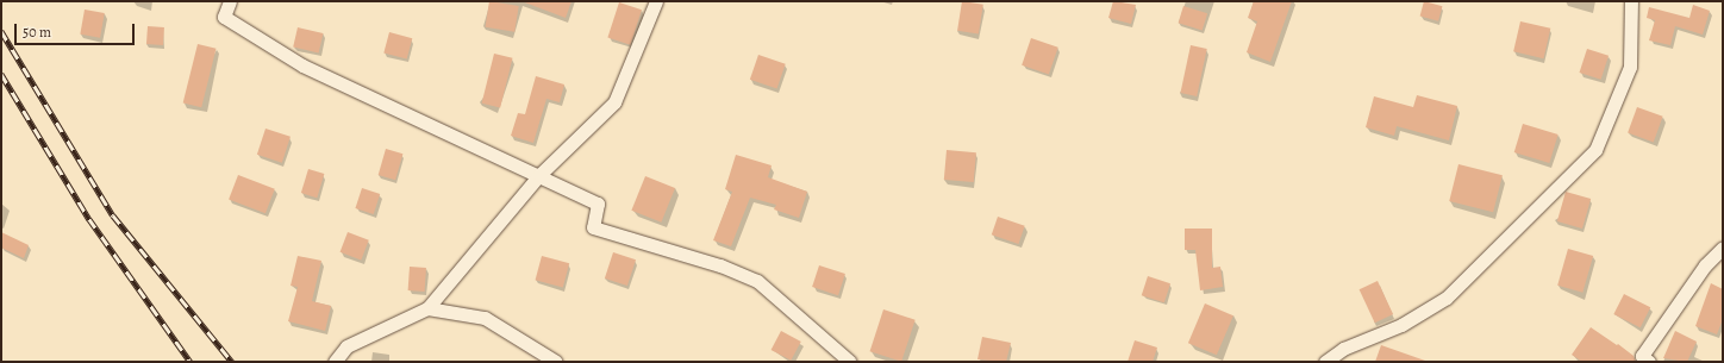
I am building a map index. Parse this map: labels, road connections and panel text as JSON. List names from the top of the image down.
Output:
{
  "scale_bar": "50 m"
}
